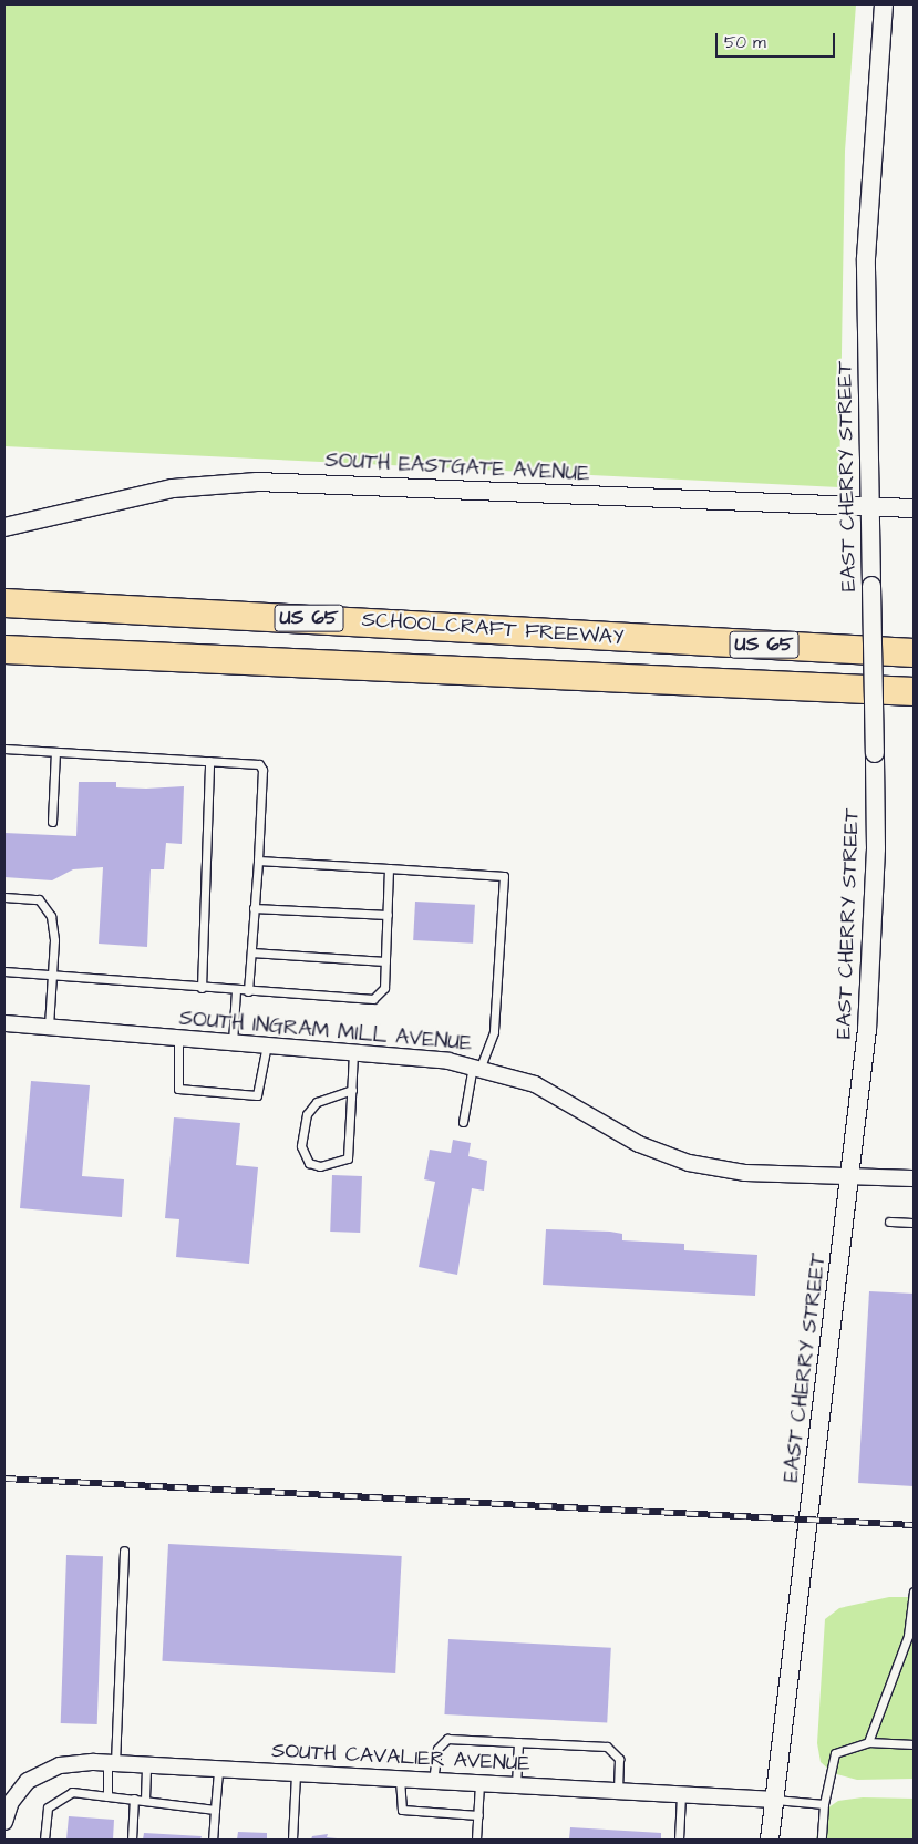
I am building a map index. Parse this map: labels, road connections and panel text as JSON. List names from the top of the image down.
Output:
{
  "streets": {
    "highway": ["US 65", "SCHOOLCRAFT FREEWAY"],
    "street": [
      "SOUTH EASTGATE AVENUE",
      "EAST CHERRY STREET",
      "SOUTH INGRAM MILL AVENUE",
      "SOUTH CAVALIER AVENUE"
    ]
  },
  "crossings": [
    ["SOUTH EASTGATE AVENUE", "EAST CHERRY STREET"],
    ["EAST CHERRY STREET", "SOUTH INGRAM MILL AVENUE"],
    ["EAST CHERRY STREET", "SOUTH CAVALIER AVENUE"]
  ],
  "scale_bar": "50 m"
}
